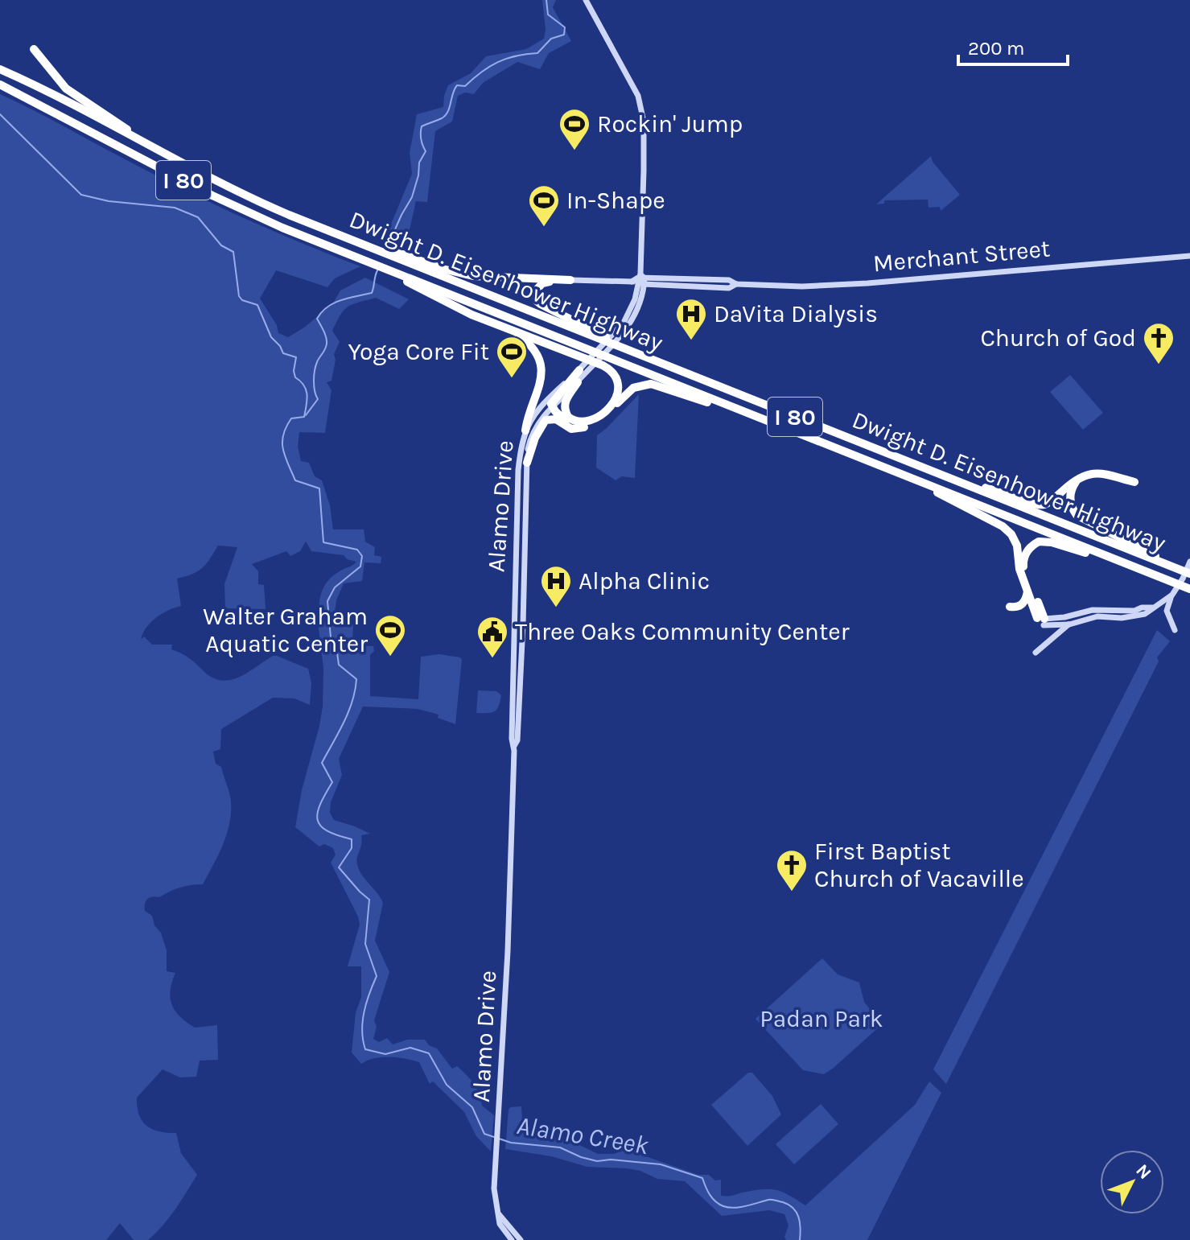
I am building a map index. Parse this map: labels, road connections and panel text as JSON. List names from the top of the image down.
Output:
{
  "streets": {
    "highway": ["I 80", "Dwight D. Eisenhower Highway"],
    "main road": ["Merchant Street", "Alamo Drive"]
  },
  "crossings": [
    ["Merchant Street", "Alamo Drive"]
  ],
  "water": ["Alamo Creek"],
  "parks": ["Padan Park"],
  "places": {
    "sports": [
      "Rockin' Jump",
      "In-Shape",
      "Yoga Core Fit",
      "Walter Graham Aquatic Center"
    ],
    "hospital": ["DaVita Dialysis", "Alpha Clinic"],
    "church": ["Church of God", "First Baptist Church of Vacaville"],
    "public building": ["Three Oaks Community Center"]
  },
  "scale_bar": "200 m",
  "north": "top right"
}
